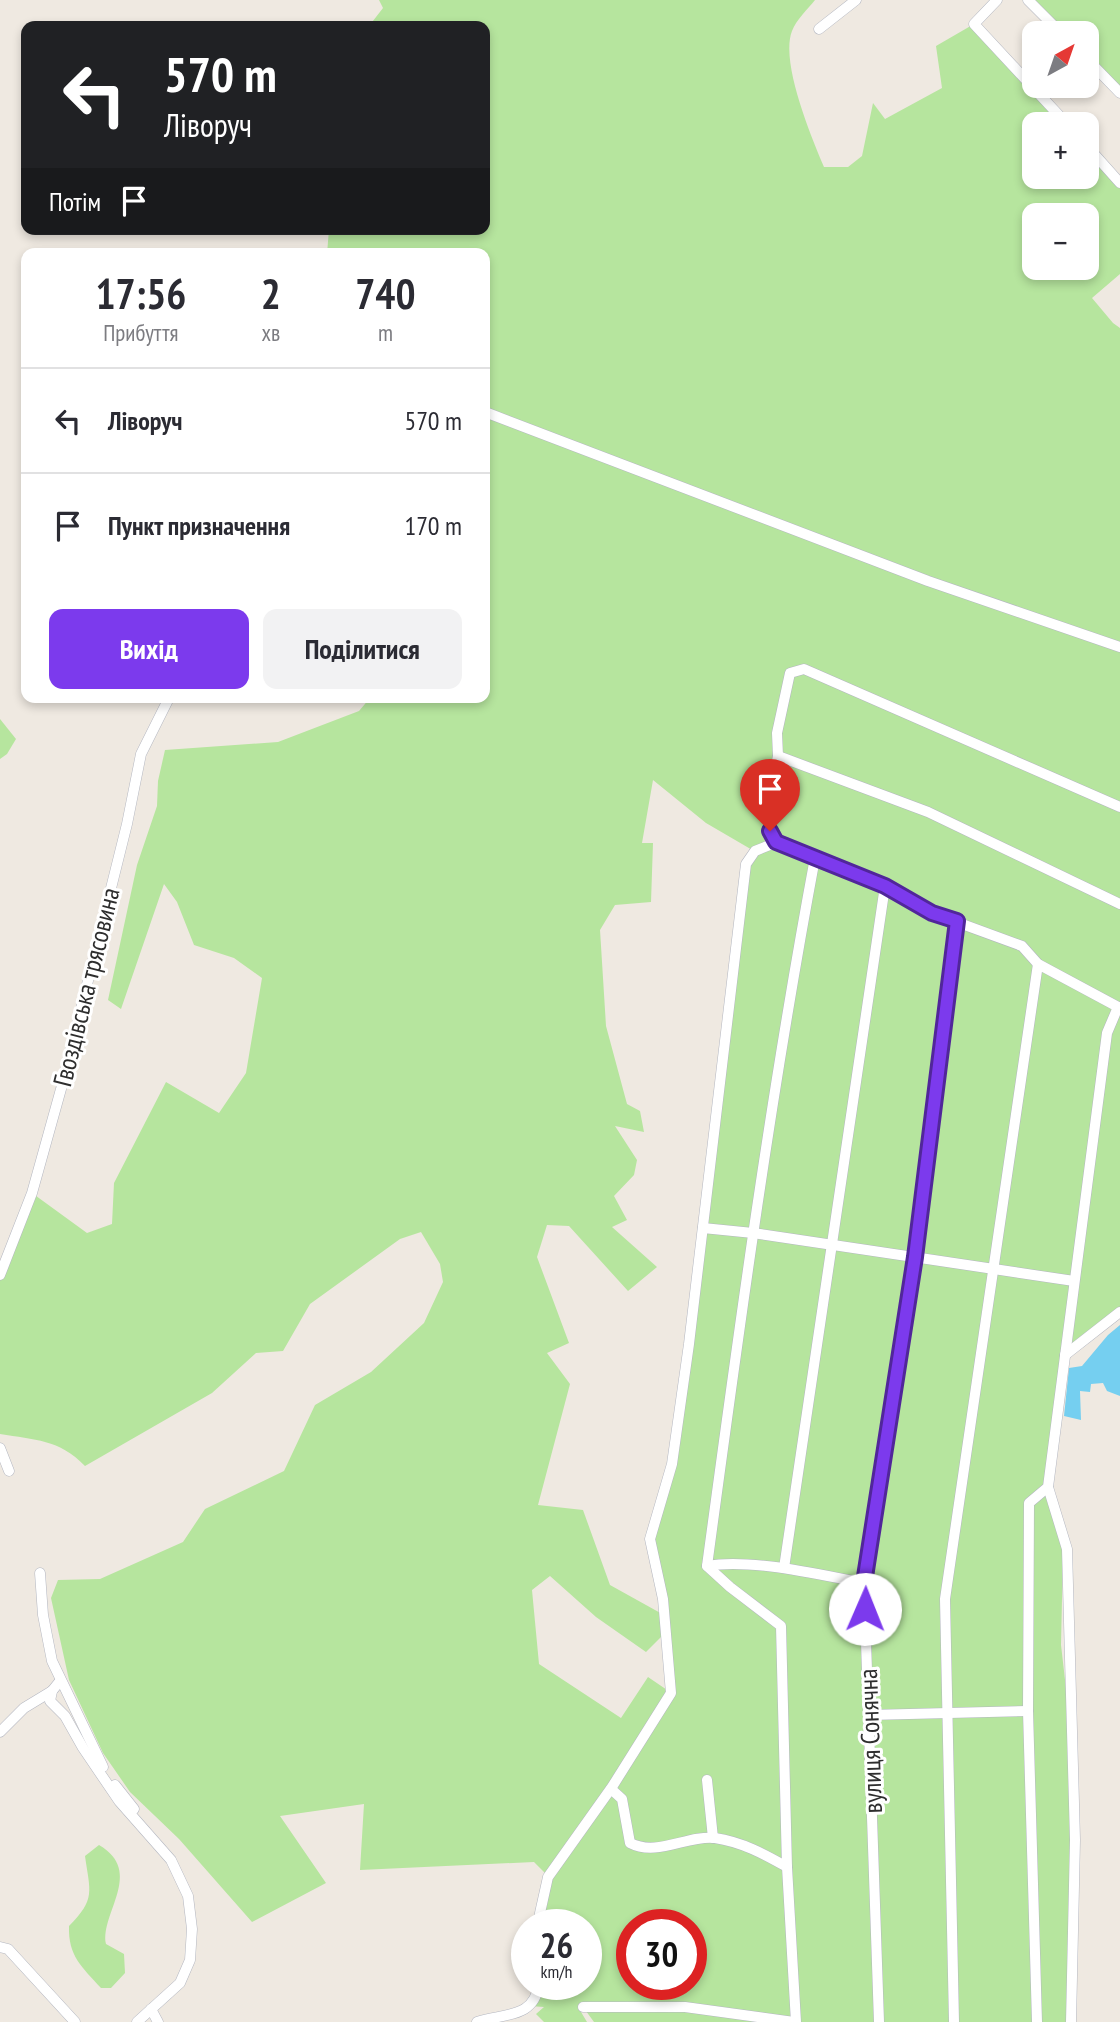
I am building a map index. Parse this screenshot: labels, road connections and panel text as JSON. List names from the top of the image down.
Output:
{
  "streets": {
    "street": ["Гвоздівська трясовина", "вулиця Сонячна"]
  },
  "north": "top right",
  "page": {
    "map_buttons": ["+", "−"],
    "turn": ["570 m", "Ліворуч"],
    "then": "Потім",
    "eta": [
      "17:56",
      "Прибуття",
      "2",
      "хв",
      "740",
      "m"
    ],
    "list": [
      {
        "name": "Ліворуч",
        "value": "570 m"
      },
      {
        "name": "Пункт призначення",
        "value": "170 m"
      }
    ],
    "buttons": ["Вихід", "Поділитися"],
    "speed": "26 km/h",
    "limit": "30"
  }
}
